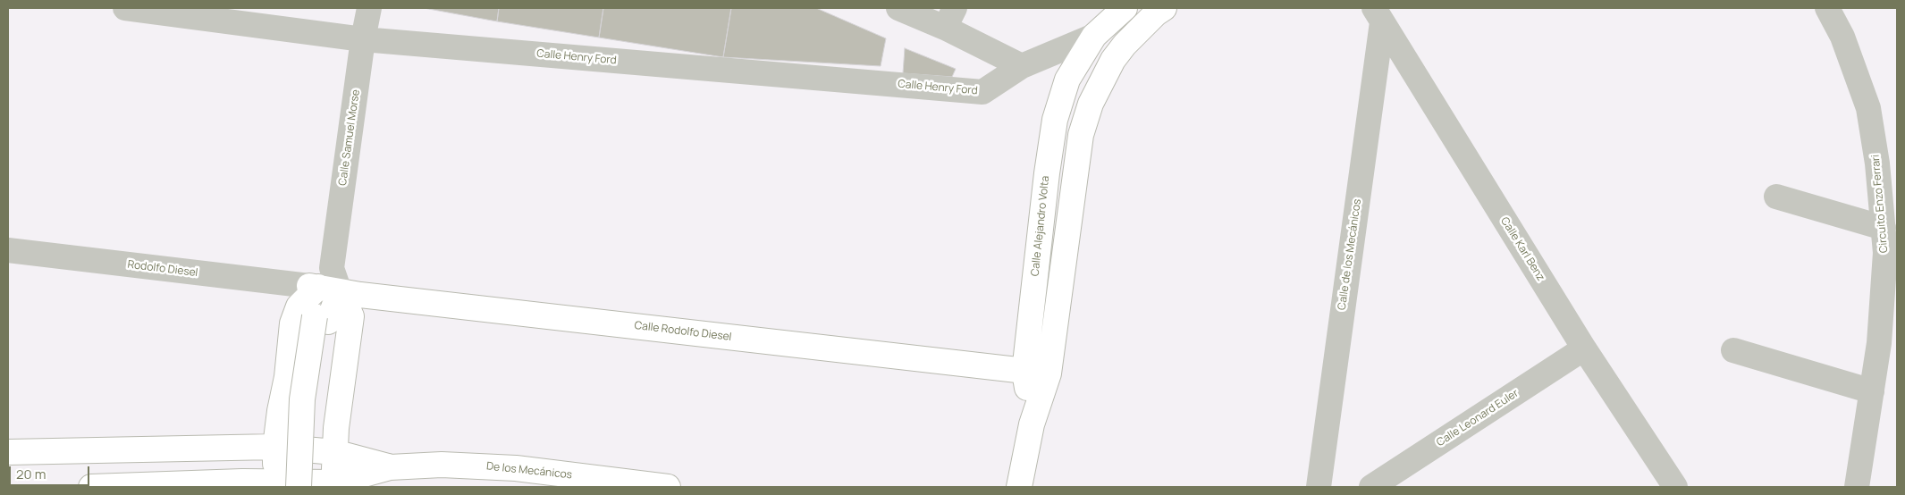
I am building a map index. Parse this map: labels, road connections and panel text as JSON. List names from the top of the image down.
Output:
{
  "streets": {
    "main road": [
      "Calle Samuel Morse",
      "Calle Alejandro Volta",
      "Calle Rodolfo Diesel",
      "De los Mecánicos"
    ],
    "street": [
      "Calle Henry Ford",
      "Circuito Enzo Ferrari",
      "Calle Karl Benz",
      "Calle de los Mecánicos",
      "Rodolfo Diesel",
      "Calle Leonard Euler"
    ]
  },
  "crossings": [
    ["Calle Henry Ford", "Calle Samuel Morse"],
    ["Calle Henry Ford", "Calle Alejandro Volta"],
    ["Calle Samuel Morse", "Rodolfo Diesel"],
    ["Calle Samuel Morse", "Calle Rodolfo Diesel"],
    ["Calle Alejandro Volta", "Calle Rodolfo Diesel"],
    ["Calle Karl Benz", "Calle de los Mecánicos"],
    ["Calle Karl Benz", "Calle Leonard Euler"],
    ["Rodolfo Diesel", "Calle Rodolfo Diesel"]
  ],
  "scale_bar": "20 m"
}
